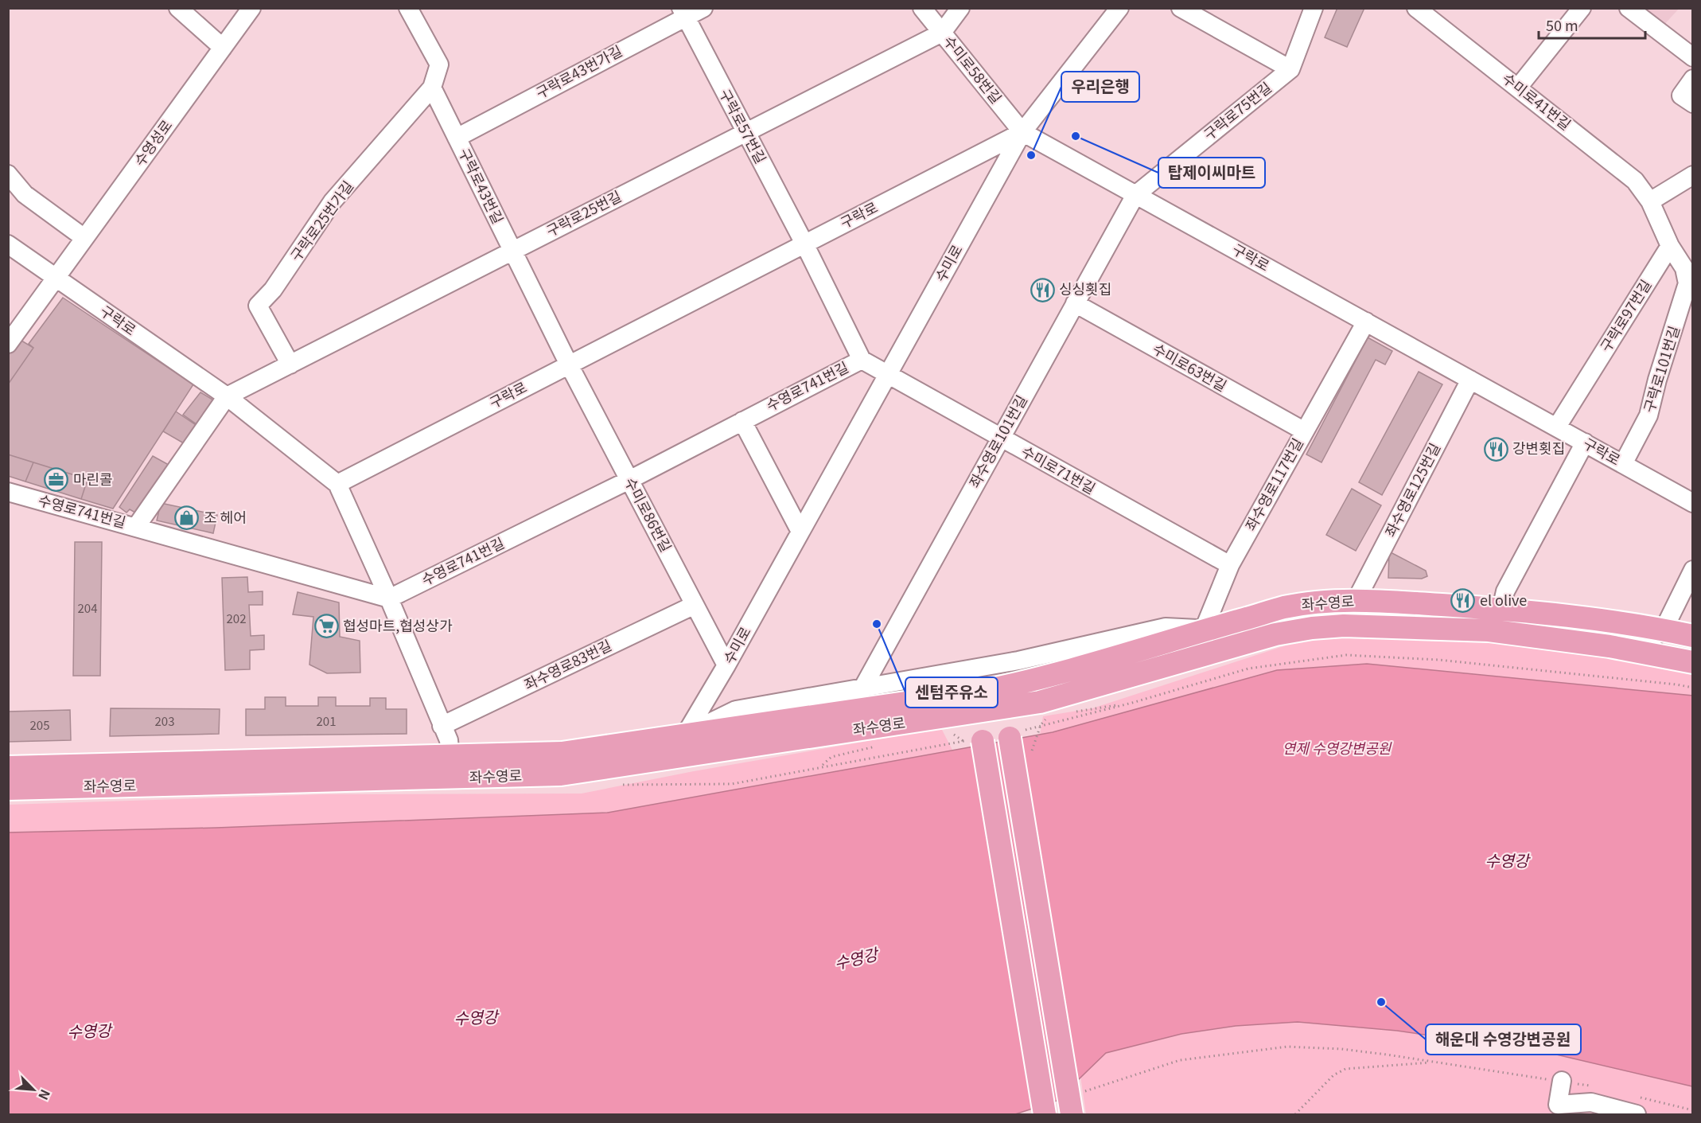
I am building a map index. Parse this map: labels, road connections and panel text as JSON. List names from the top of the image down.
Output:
{
  "streets": {
    "main road": ["좌수영로"],
    "street": [
      "수미로58번길",
      "구락로43번가길",
      "수미로41번길",
      "구락로75번길",
      "구락로57번길",
      "수영성로",
      "구락로43번길",
      "구락로25번길",
      "구락로",
      "구락로25번가길",
      "수미로",
      "구락로97번길",
      "수미로63번길",
      "구락로101번길",
      "수영로741번길",
      "좌수영로101번길",
      "수미로71번길",
      "좌수영로117번길",
      "좌수영로125번길",
      "수미로86번길",
      "좌수영로83번길"
    ]
  },
  "crossings": [
    ["수미로58번길", "구락로25번길"],
    ["수미로58번길", "구락로"],
    ["수미로58번길", "수미로"],
    ["구락로43번가길", "구락로57번길"],
    ["구락로43번가길", "구락로43번길"],
    ["구락로75번길", "구락로"],
    ["구락로75번길", "좌수영로101번길"],
    ["구락로57번길", "구락로25번길"],
    ["구락로57번길", "구락로"],
    ["수영성로", "구락로"],
    ["구락로43번길", "구락로25번길"],
    ["구락로43번길", "구락로"],
    ["구락로43번길", "구락로25번가길"],
    ["구락로43번길", "수미로86번길"],
    ["구락로25번길", "구락로"],
    ["구락로25번길", "구락로25번가길"],
    ["구락로", "수미로"],
    ["구락로", "구락로97번길"],
    ["구락로", "구락로101번길"],
    ["구락로", "좌수영로101번길"],
    ["구락로", "좌수영로117번길"],
    ["구락로", "좌수영로125번길"],
    ["구락로", "수미로86번길"],
    ["수미로", "수영로741번길"],
    ["수미로", "수미로71번길"],
    ["수미로", "수미로86번길"],
    ["수미로", "좌수영로"],
    ["구락로97번길", "구락로101번길"],
    ["수미로63번길", "좌수영로101번길"],
    ["수미로63번길", "좌수영로117번길"],
    ["수영로741번길", "수미로71번길"],
    ["수영로741번길", "수미로86번길"],
    ["좌수영로101번길", "수미로71번길"],
    ["수미로71번길", "좌수영로117번길"],
    ["좌수영로117번길", "좌수영로"],
    ["좌수영로125번길", "좌수영로"],
    ["수미로86번길", "좌수영로83번길"]
  ],
  "water": ["수영강"],
  "parks": ["연제 수영강변공원"],
  "places": {
    "other": [
      "탑제이씨마트",
      "우리은행",
      "센텀주유소",
      "해운대 수영강변공원"
    ],
    "restaurant": ["싱싱횟집", "강변횟집", "el olive"],
    "office": ["마린콜"],
    "shop": ["조 헤어"],
    "supermarket": ["협성마트,협성상가"]
  },
  "house_numbers": [
    "204",
    "202",
    "203",
    "201",
    "205"
  ],
  "scale_bar": "50 m",
  "north": "bottom right"
}
